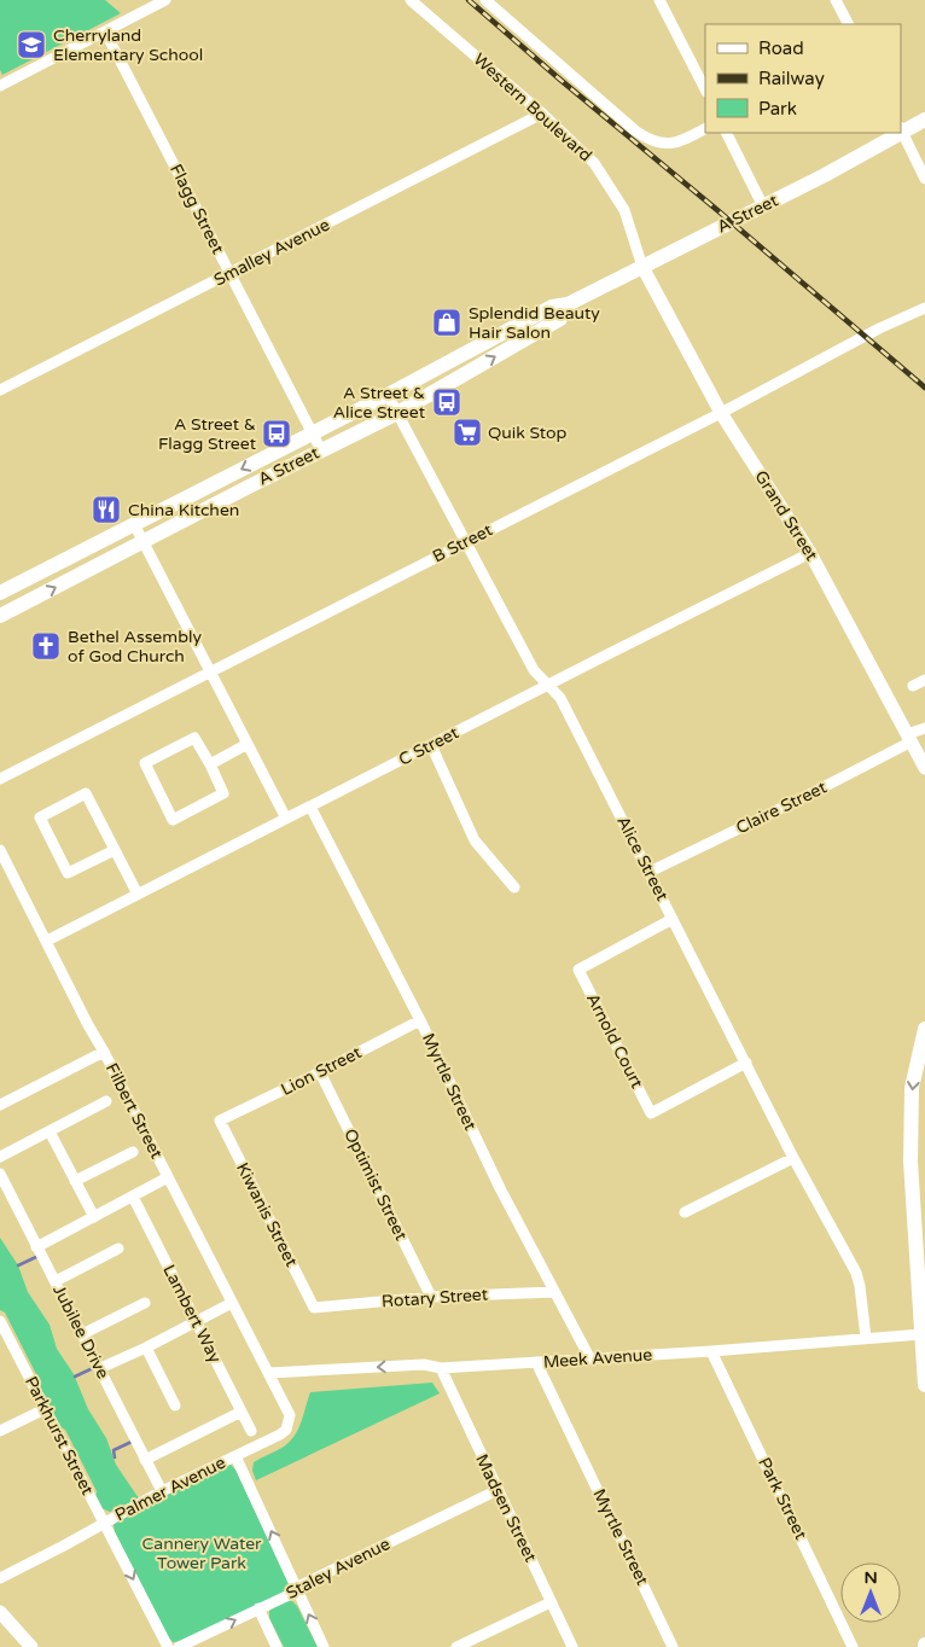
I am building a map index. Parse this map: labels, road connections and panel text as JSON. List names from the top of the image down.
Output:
{
  "streets": {
    "main road": ["A Street"],
    "street": [
      "Western Boulevard",
      "Flagg Street",
      "Smalley Avenue",
      "Grand Street",
      "B Street",
      "C Street",
      "Claire Street",
      "Alice Street",
      "Arnold Court",
      "Lion Street",
      "Myrtle Street",
      "Filbert Street",
      "Optimist Street",
      "Kiwanis Street",
      "Rotary Street",
      "Lambert Way",
      "Jubilee Drive",
      "Meek Avenue",
      "Parkhurst Street",
      "Palmer Avenue",
      "Park Street",
      "Madsen Street",
      "Staley Avenue"
    ]
  },
  "crossings": [
    ["Western Boulevard", "A Street"],
    ["Western Boulevard", "Smalley Avenue"],
    ["Western Boulevard", "Grand Street"],
    ["Flagg Street", "A Street"],
    ["Flagg Street", "Smalley Avenue"],
    ["A Street", "Grand Street"],
    ["A Street", "Alice Street"],
    ["Grand Street", "B Street"],
    ["Grand Street", "C Street"],
    ["Grand Street", "Claire Street"],
    ["B Street", "Alice Street"],
    ["C Street", "Alice Street"],
    ["C Street", "Myrtle Street"],
    ["C Street", "Filbert Street"],
    ["Claire Street", "Alice Street"],
    ["Alice Street", "Arnold Court"],
    ["Alice Street", "Meek Avenue"],
    ["Lion Street", "Myrtle Street"],
    ["Lion Street", "Optimist Street"],
    ["Lion Street", "Kiwanis Street"],
    ["Myrtle Street", "Rotary Street"],
    ["Myrtle Street", "Meek Avenue"],
    ["Filbert Street", "Meek Avenue"],
    ["Filbert Street", "Palmer Avenue"],
    ["Optimist Street", "Rotary Street"],
    ["Kiwanis Street", "Rotary Street"],
    ["Jubilee Drive", "Palmer Avenue"],
    ["Meek Avenue", "Palmer Avenue"],
    ["Meek Avenue", "Park Street"],
    ["Meek Avenue", "Madsen Street"],
    ["Parkhurst Street", "Palmer Avenue"],
    ["Madsen Street", "Staley Avenue"]
  ],
  "one_way": ["Parkhurst Street"],
  "parks": ["Cannery Water Tower Park"],
  "places": {
    "school or university": ["Cherryland Elementary School"],
    "shop": ["Splendid Beauty Hair Salon"],
    "bus stop": ["A Street & Alice Street", "A Street & Flagg Street"],
    "supermarket": ["Quik Stop"],
    "restaurant": ["China Kitchen"],
    "church": ["Bethel Assembly of God Church"]
  },
  "legend": ["Road", "Railway", "Park"],
  "north": "top"
}
